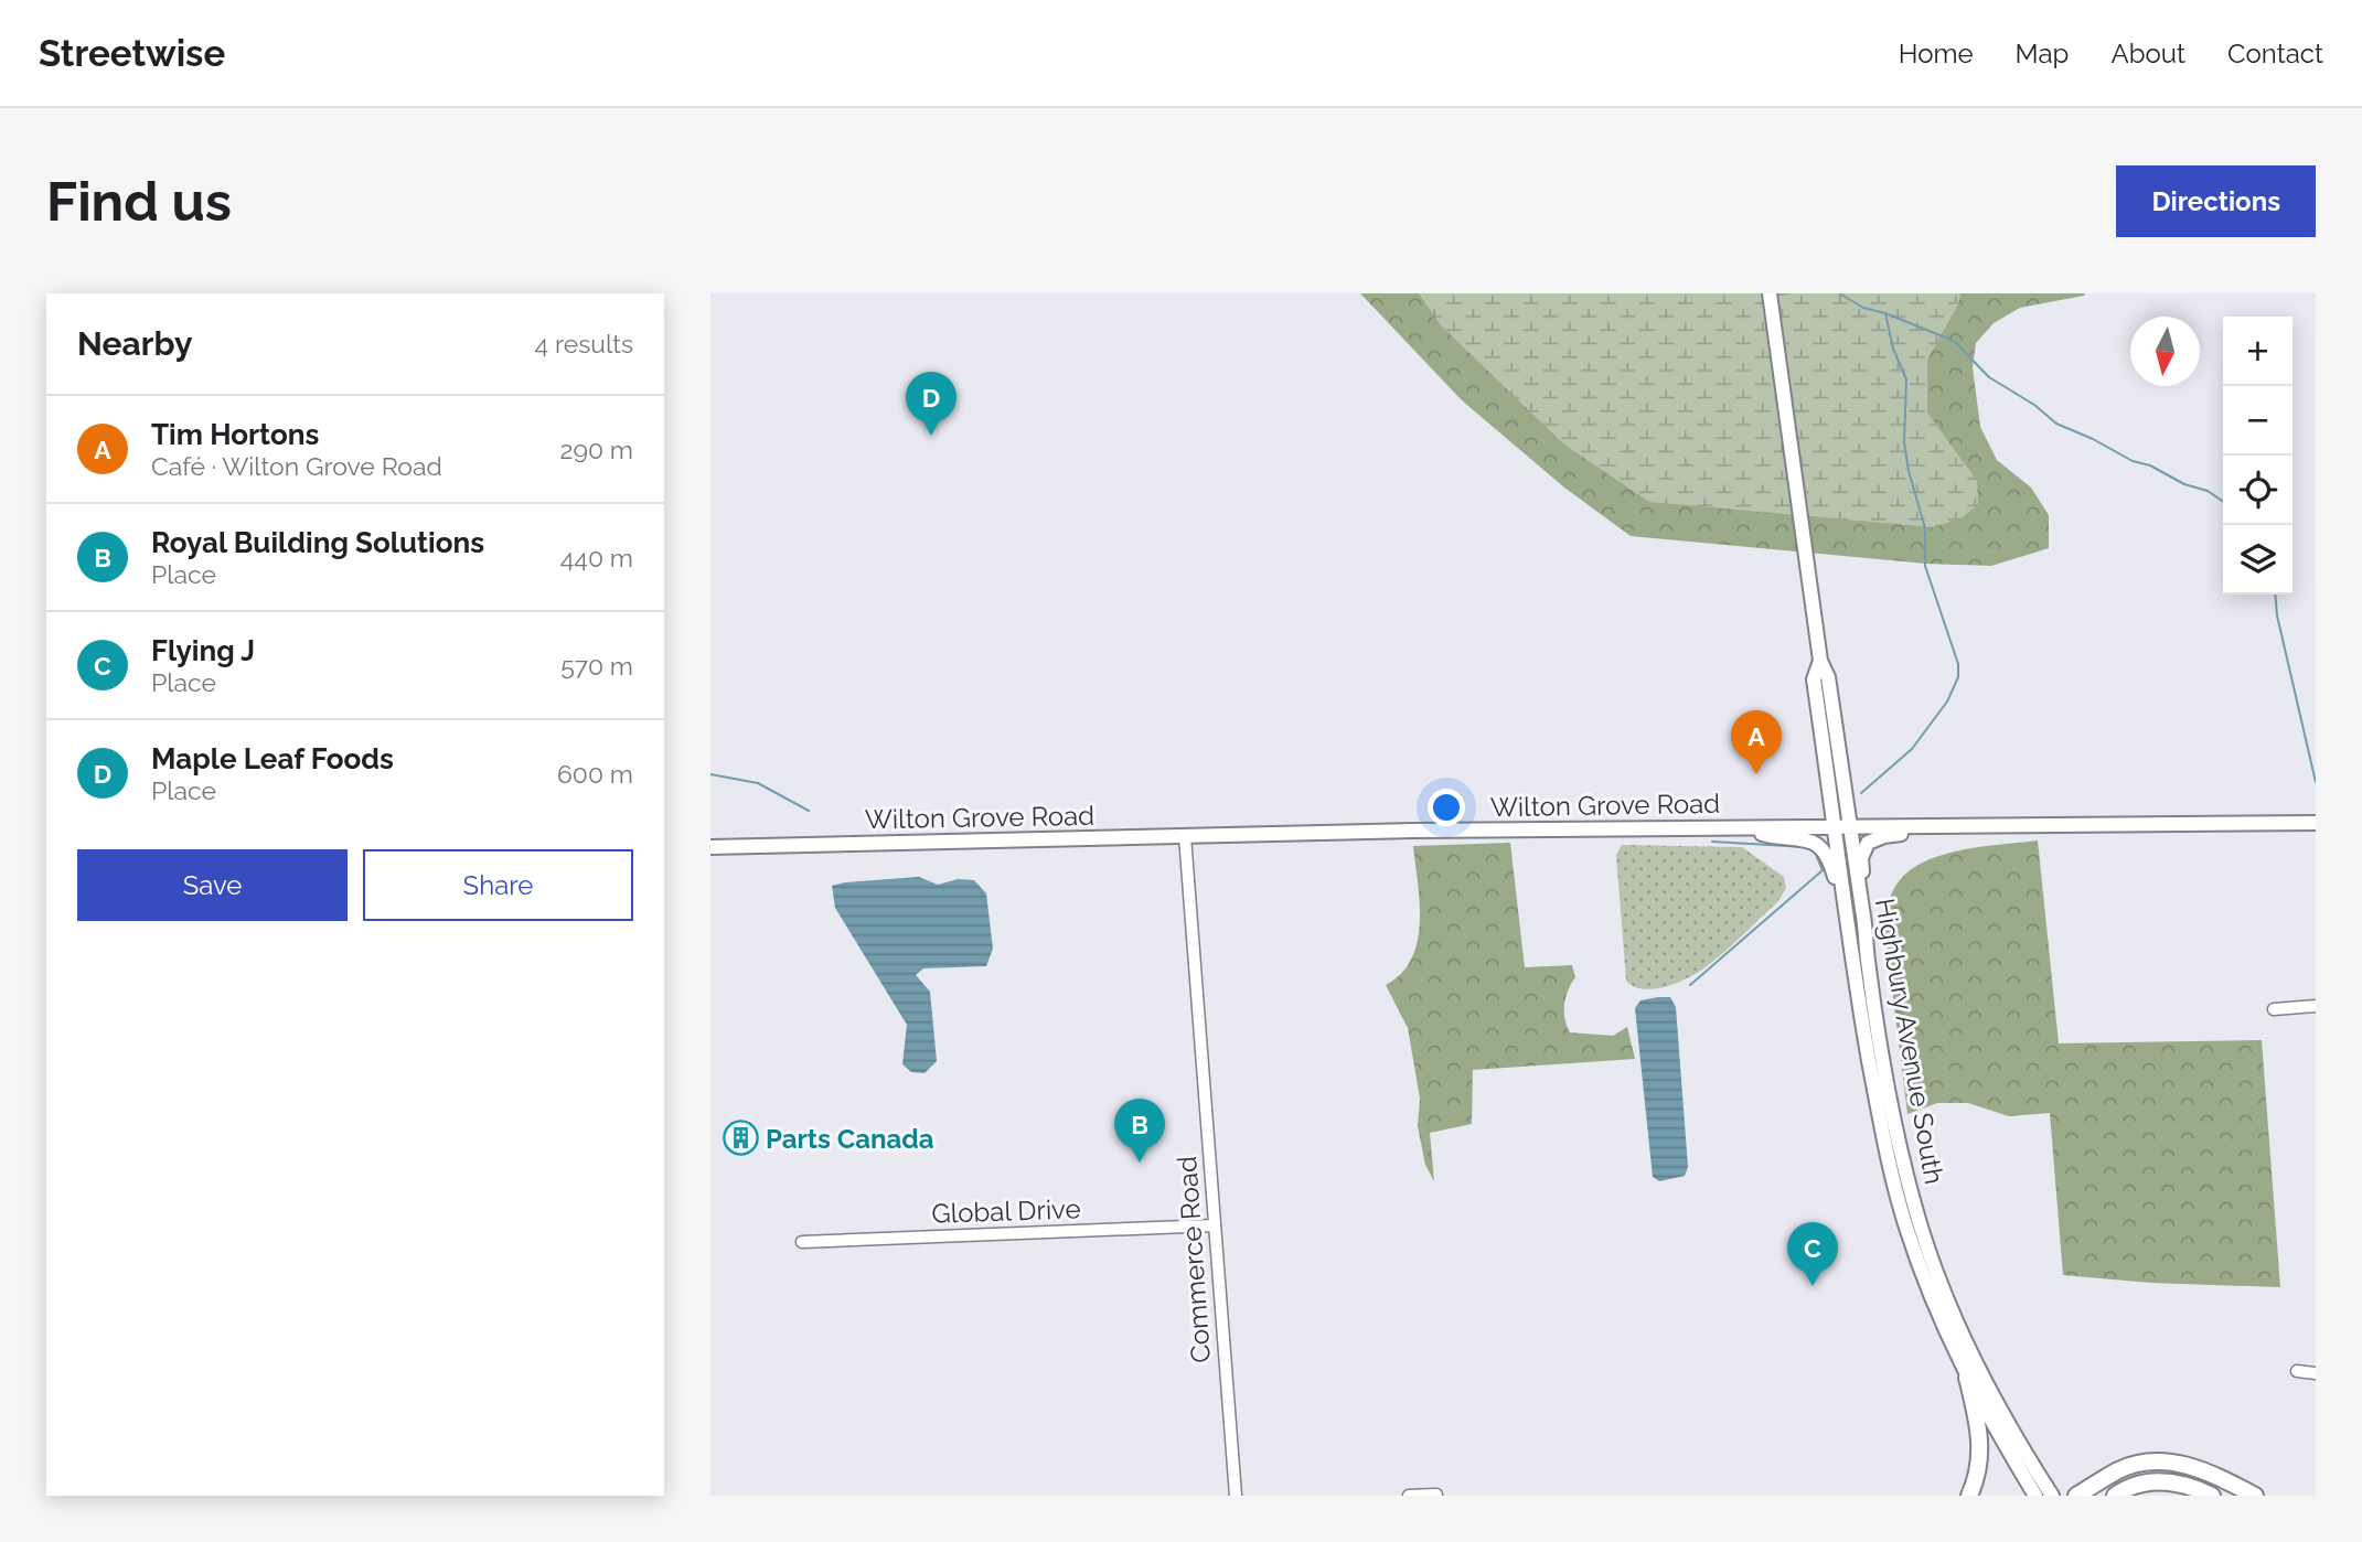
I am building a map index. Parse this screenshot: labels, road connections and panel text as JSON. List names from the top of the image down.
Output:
{
  "streets": {
    "main road": ["Wilton Grove Road", "Highbury Avenue South"],
    "street": ["Global Drive", "Commerce Road"]
  },
  "crossings": [
    ["Wilton Grove Road", "Highbury Avenue South"],
    ["Wilton Grove Road", "Commerce Road"],
    ["Global Drive", "Commerce Road"]
  ],
  "places": {
    "building": ["Parts Canada"]
  },
  "north": "bottom",
  "page": {
    "header": "Streetwise",
    "nav": [
      "Home",
      "Map",
      "About",
      "Contact"
    ],
    "buttons": [
      "Directions",
      ["Save", "Share"]
    ],
    "title": "Find us",
    "heading": ["Nearby", "4 results"],
    "map_buttons": ["+", "−"],
    "pins": [
      "D",
      "A",
      "B",
      "C"
    ],
    "list": [
      {
        "mark": "A",
        "name": "Tim Hortons",
        "note": "Café · Wilton Grove Road",
        "value": "290 m"
      },
      {
        "mark": "B",
        "name": "Royal Building Solutions",
        "note": "Place",
        "value": "440 m"
      },
      {
        "mark": "C",
        "name": "Flying J",
        "note": "Place",
        "value": "570 m"
      },
      {
        "mark": "D",
        "name": "Maple Leaf Foods",
        "note": "Place",
        "value": "600 m"
      }
    ]
  }
}
